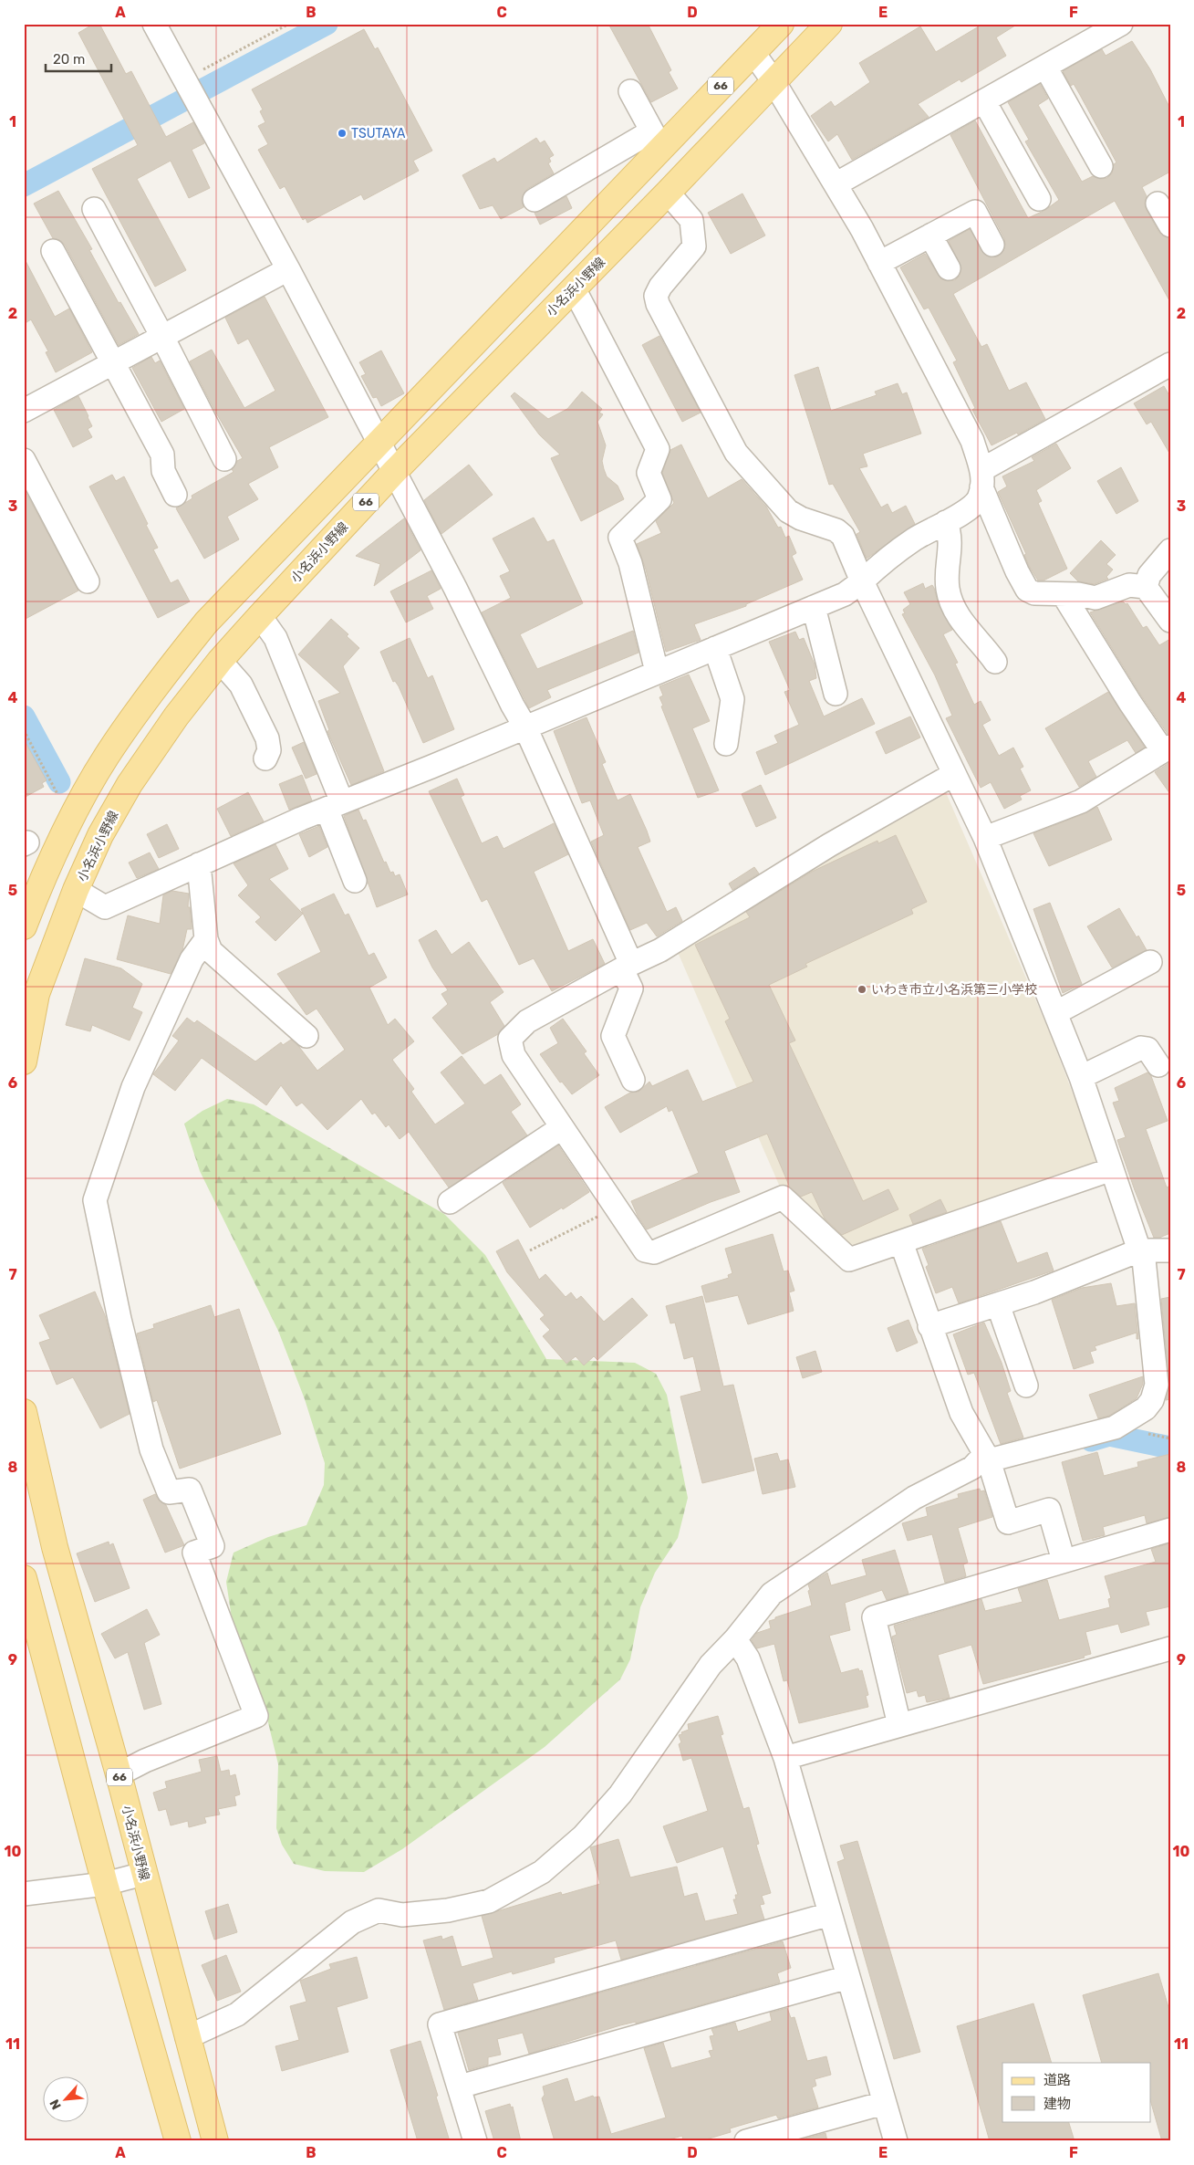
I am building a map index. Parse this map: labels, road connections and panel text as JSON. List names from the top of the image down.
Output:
{
  "streets": {
    "main road": ["66", "小名浜小野線"]
  },
  "places": ["TSUTAYA", "いわき市立小名浜第三小学校"],
  "legend": ["道路", "建物"],
  "scale_bar": "20 m",
  "north": "bottom left",
  "grid": {
    "columns": [
      "A",
      "B",
      "C",
      "D",
      "E",
      "F"
    ],
    "rows": [
      "1",
      "2",
      "3",
      "4",
      "5",
      "6",
      "7",
      "8",
      "9",
      "10",
      "11"
    ]
  }
}
